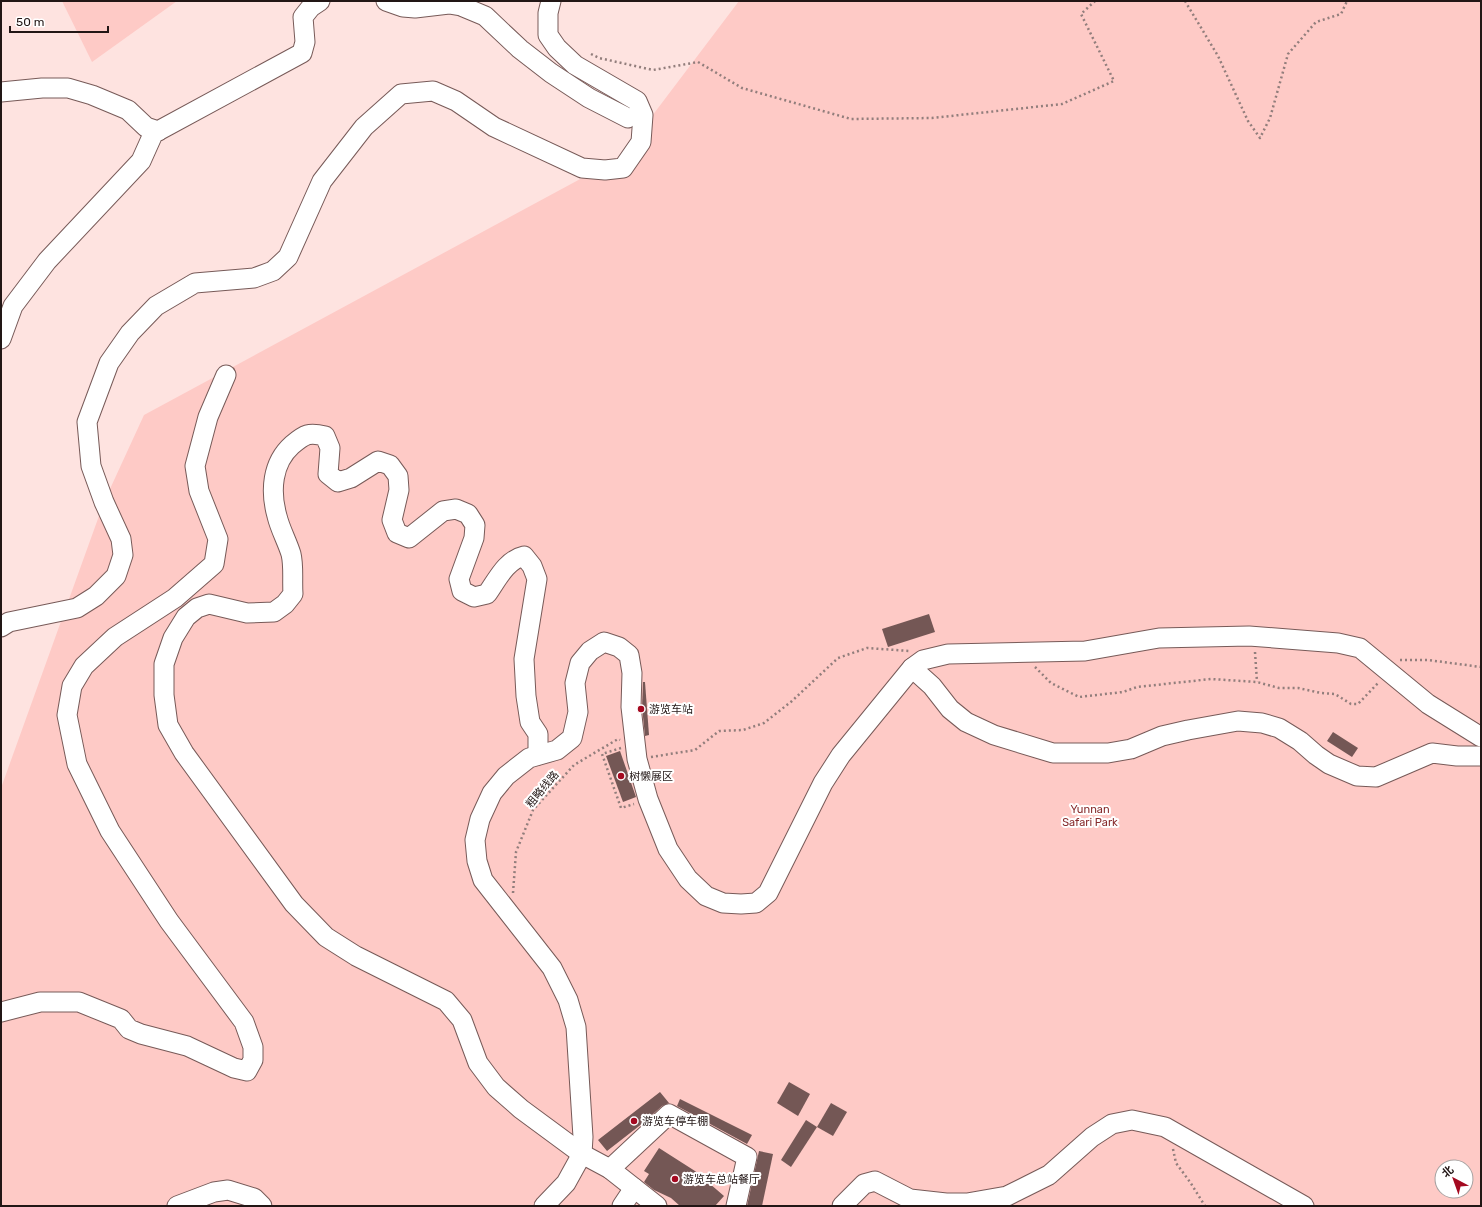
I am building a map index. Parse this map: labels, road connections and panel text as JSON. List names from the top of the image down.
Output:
{
  "streets": {
    "path": ["粗略线路"]
  },
  "parks": ["Yunnan Safari Park"],
  "places": [
    "游览车站",
    "树懒展区",
    "游览车停车棚",
    "游览车总站餐厅"
  ],
  "scale_bar": "50 m",
  "north": "top left"
}
